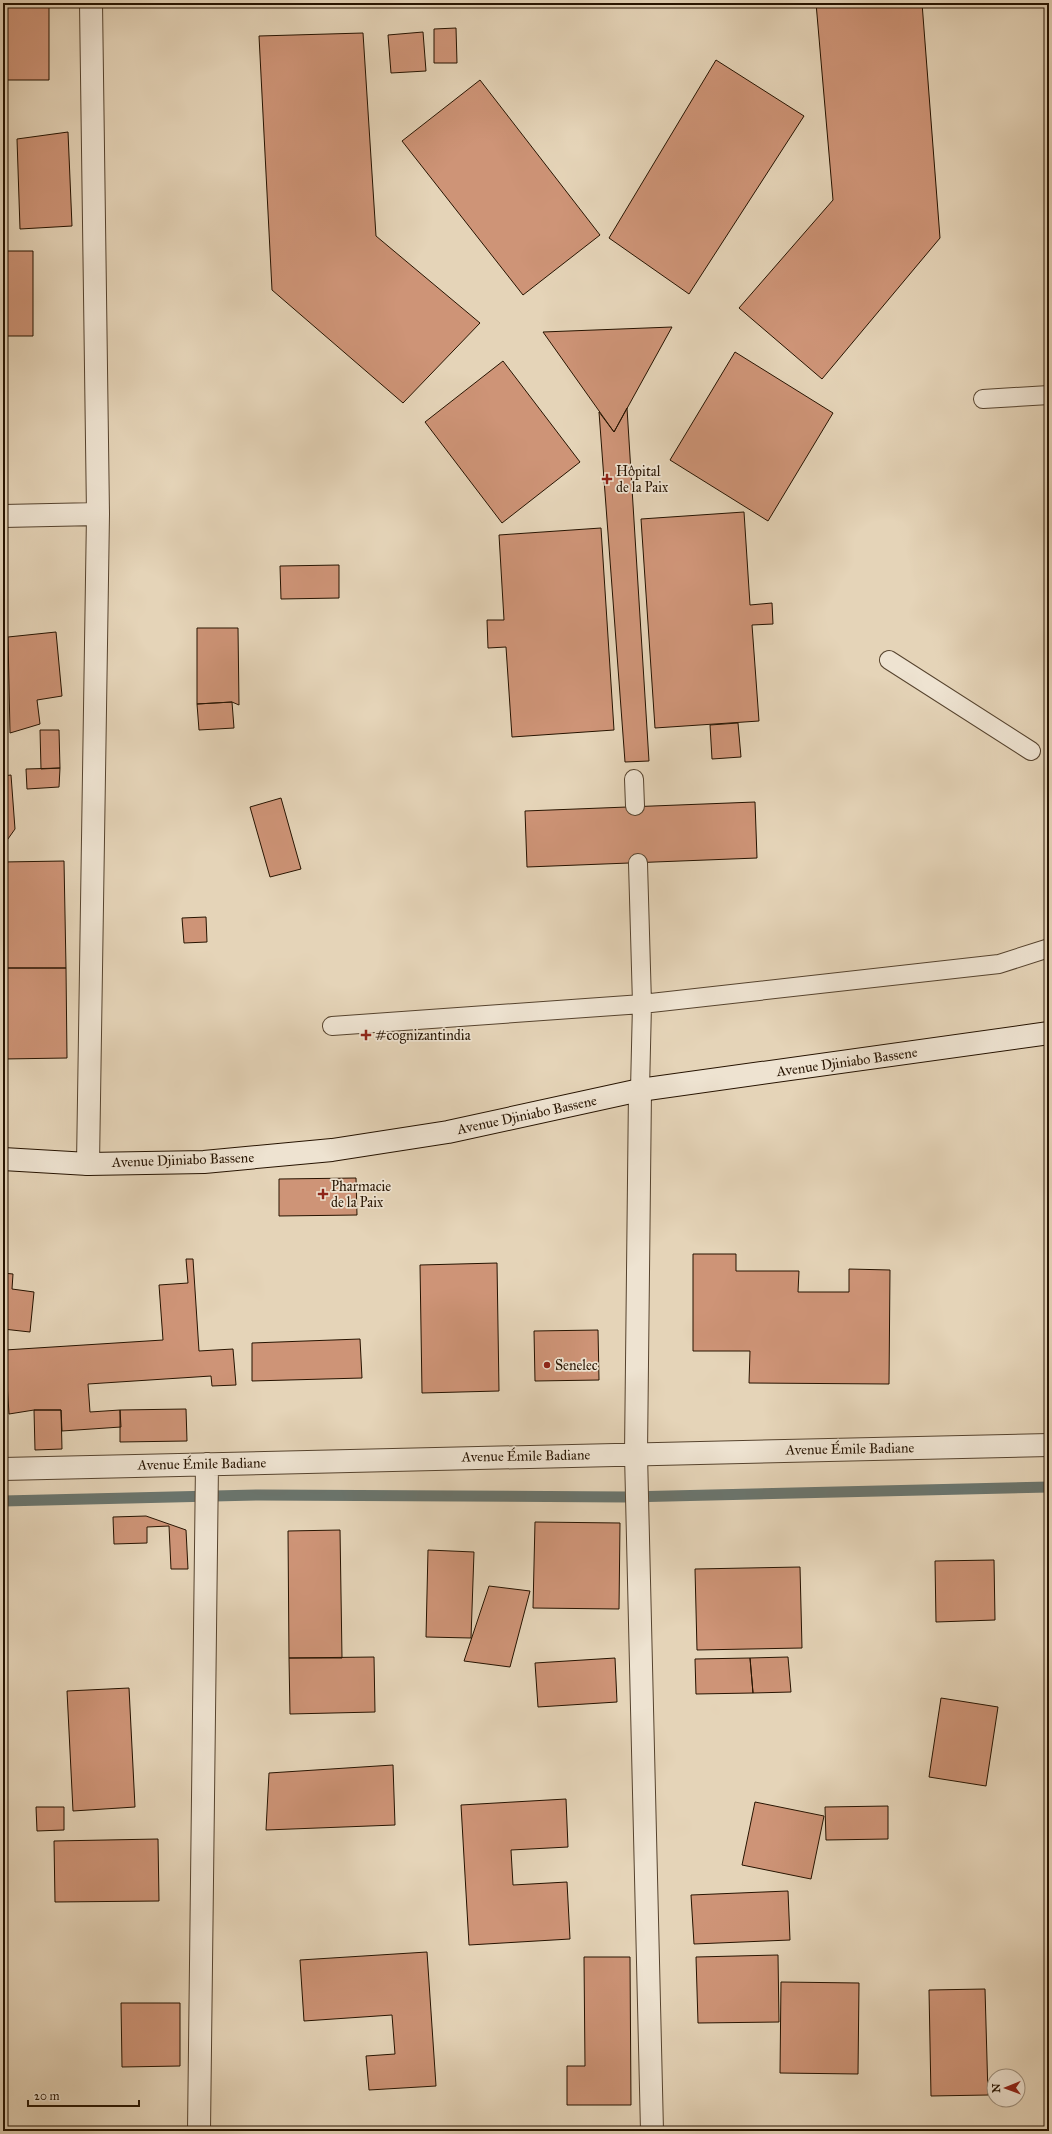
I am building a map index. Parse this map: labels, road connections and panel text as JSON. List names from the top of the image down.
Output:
{
  "streets": {
    "street": ["Avenue Djiniabo Bassene", "Avenue Émile Badiane"]
  },
  "places": {
    "health": ["Hôpital de la Paix", "#cognizantindia", "Pharmacie de la Paix"],
    "other": ["Senelec"]
  },
  "scale_bar": "20 m",
  "north": "left"
}
